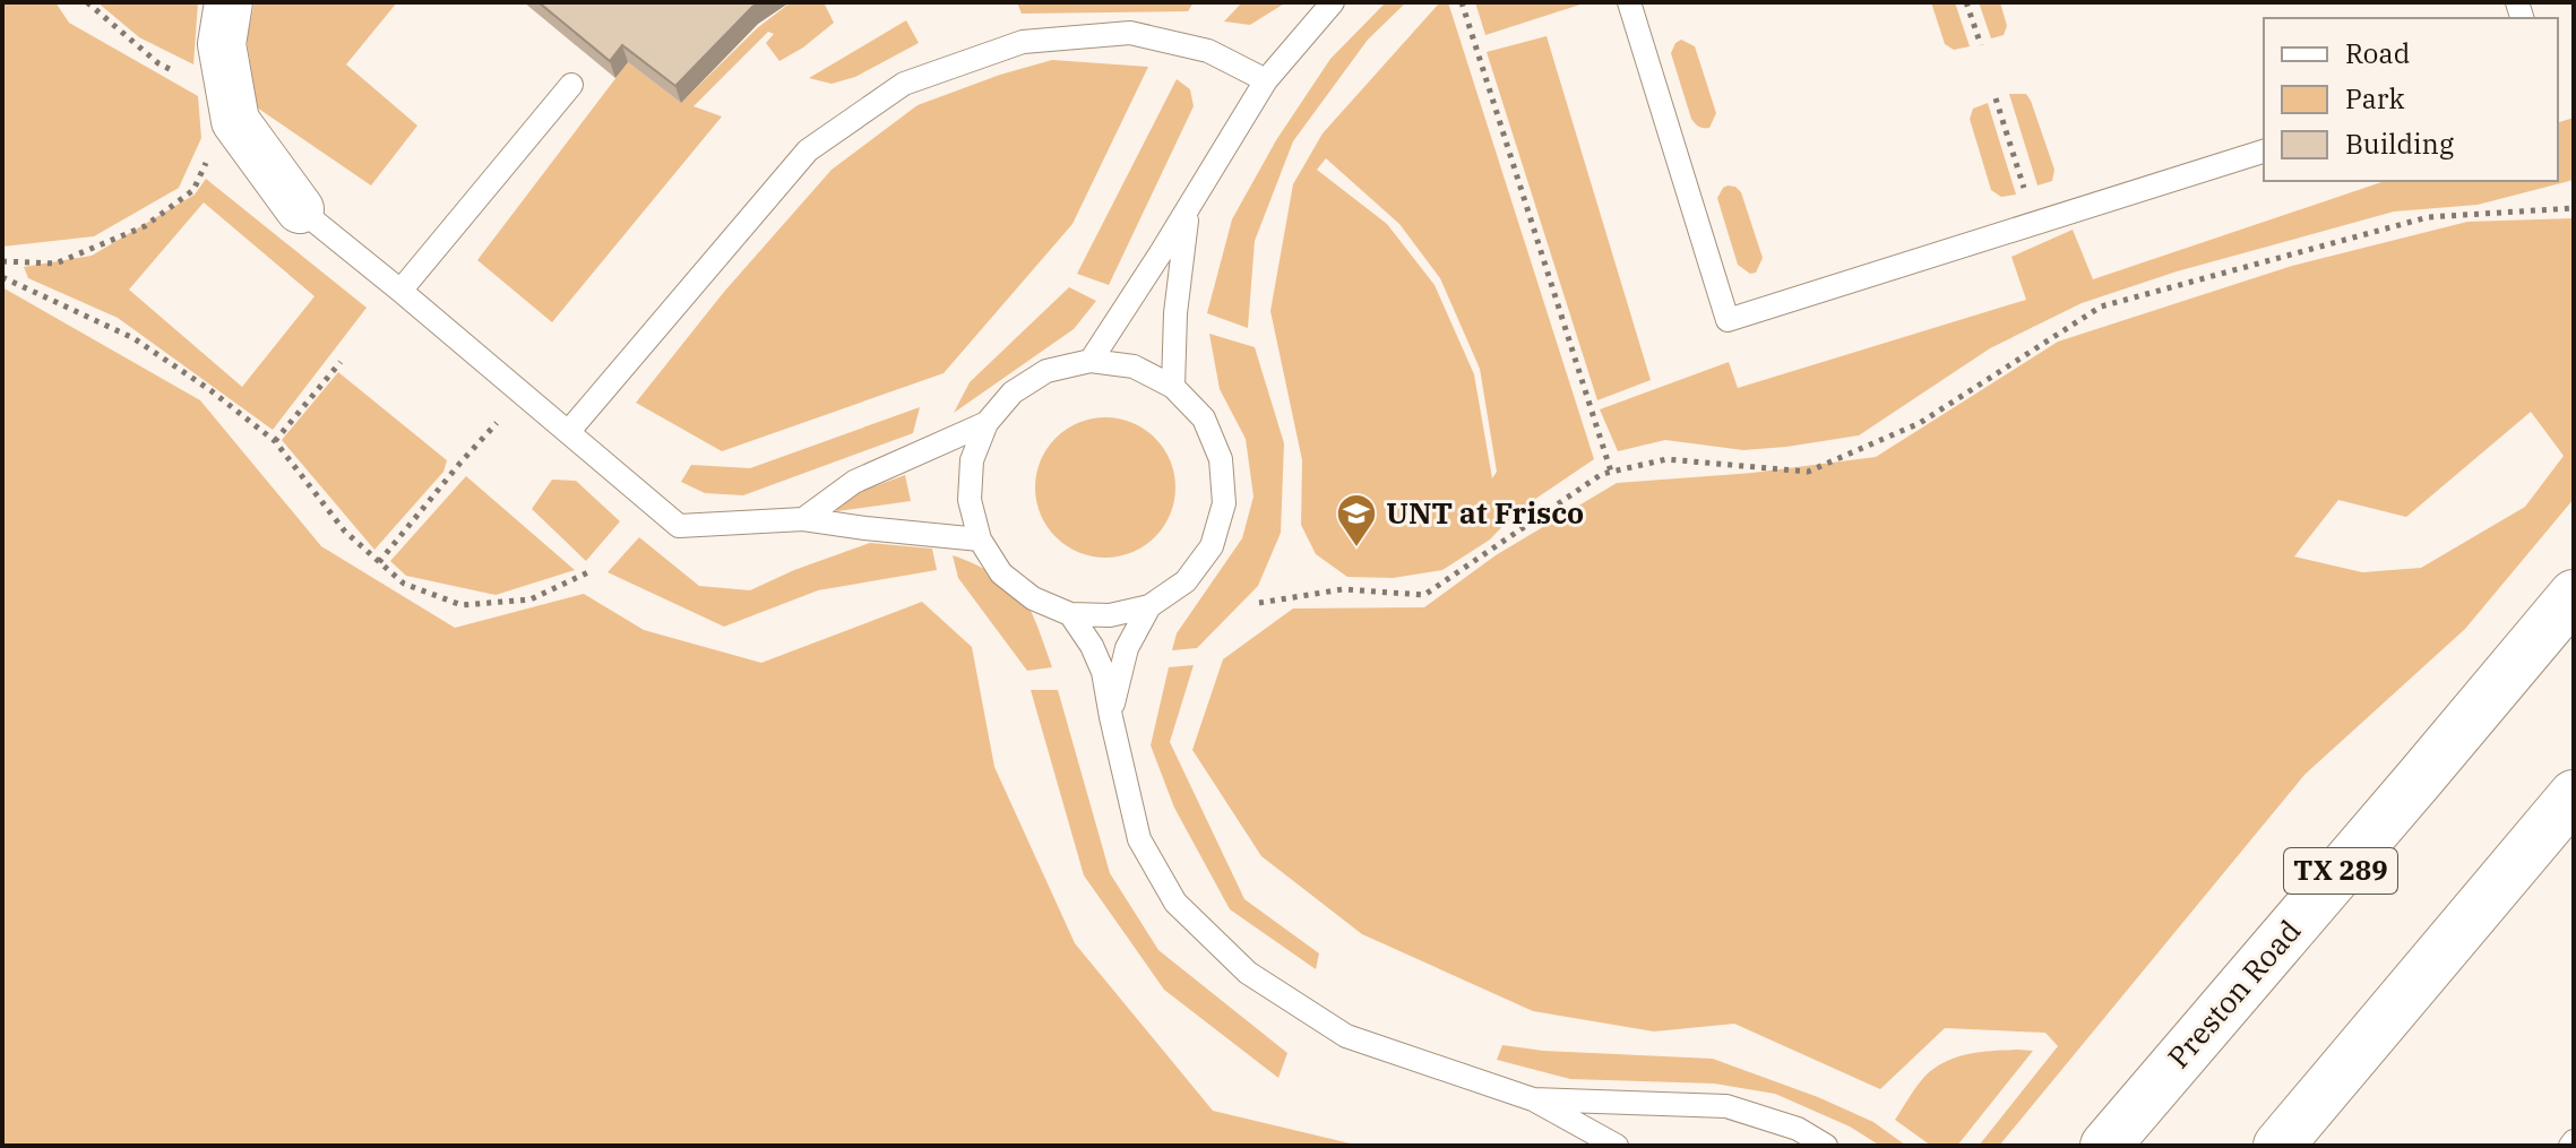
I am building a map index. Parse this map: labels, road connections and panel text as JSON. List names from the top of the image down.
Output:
{
  "streets": {
    "main road": ["TX 289", "Preston Road"]
  },
  "places": {
    "school or university": ["UNT at Frisco"]
  },
  "legend": ["Road", "Park", "Building"]
}
